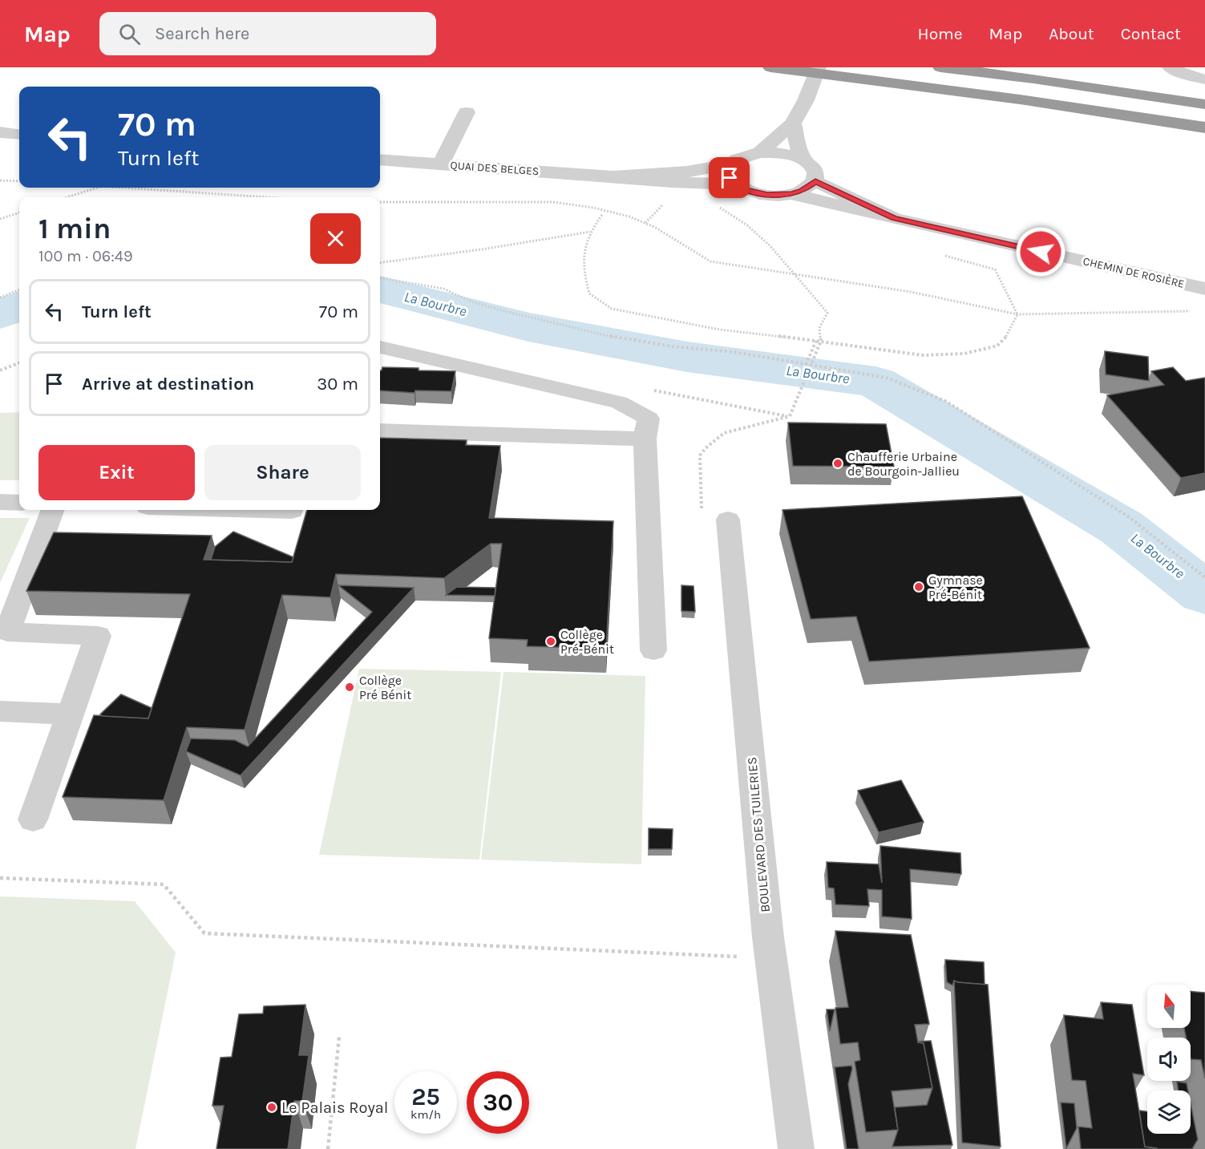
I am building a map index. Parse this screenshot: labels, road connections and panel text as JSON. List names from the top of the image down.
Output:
{
  "streets": {
    "street": ["QUAI DES BELGES", "CHEMIN DE ROSIÈRE", "BOULEVARD DES TUILERIES"]
  },
  "crossings": [
    ["QUAI DES BELGES", "CHEMIN DE ROSIÈRE"]
  ],
  "water": ["La Bourbre"],
  "places": [
    "Chaufferie Urbaine de Bourgoin-Jallieu",
    "Gymnase Pré-Bénit",
    "Collège Pré-Bénit",
    "Collège Pré Bénit",
    "Le Palais Royal"
  ],
  "north": "top",
  "page": {
    "header": "Map",
    "search": "Search here",
    "nav": [
      "Home",
      "Map",
      "About",
      "Contact"
    ],
    "turn": ["70 m", "Turn left"],
    "heading": ["1 min", "100 m · 06:49"],
    "list": [
      {
        "name": "Turn left",
        "value": "70 m"
      },
      {
        "name": "Arrive at destination",
        "value": "30 m"
      }
    ],
    "buttons": ["Exit", "Share"],
    "speed": "25 km/h",
    "limit": "30"
  }
}
